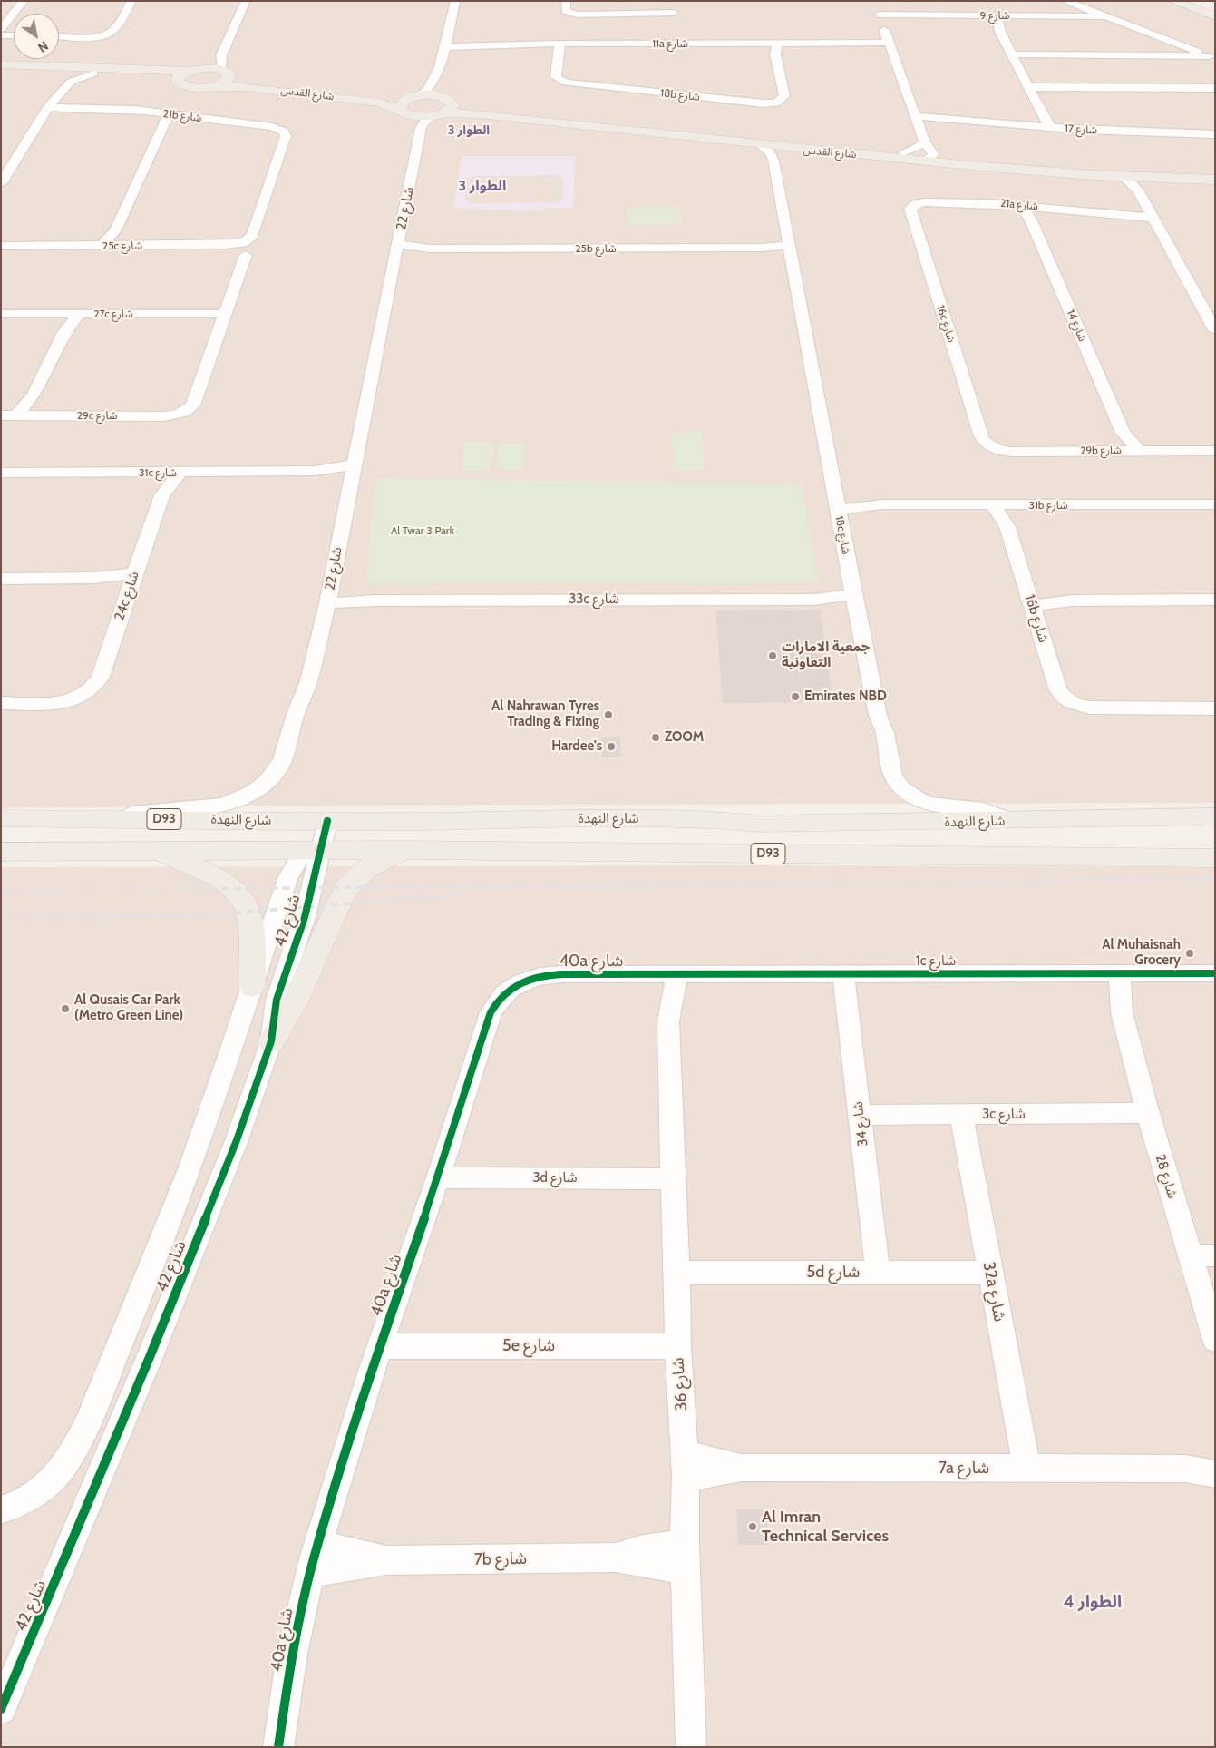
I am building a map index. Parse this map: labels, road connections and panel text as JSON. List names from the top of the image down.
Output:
{
  "streets": {
    "main road": ["شارع القدس", "D93", "شارع النهدة"],
    "street": [
      "شارع 9",
      "11a شارع",
      "18b شارع",
      "21b شارع",
      "شارع 17",
      "21a شارع",
      "شارع 22",
      "25c شارع",
      "25b شارع",
      "27c شارع",
      "16c شارع",
      "شارع 14",
      "29c شارع",
      "29b شارع",
      "31c شارع",
      "31b شارع",
      "18c شارع",
      "24c شارع",
      "33c شارع",
      "16b شارع",
      "شارع 42",
      "40a شارع",
      "1c شارع",
      "3c شارع",
      "شارع 34",
      "شارع 28",
      "3d شارع",
      "5d شارع",
      "32a شارع",
      "5e شارع",
      "شارع 36",
      "7a شارع",
      "7b شارع"
    ]
  },
  "crossings": [
    ["11a شارع", "18b شارع"],
    ["21b شارع", "25c شارع"],
    ["21a شارع", "16c شارع"],
    ["21a شارع", "شارع 14"],
    ["شارع 22", "25b شارع"],
    ["شارع 22", "31c شارع"],
    ["شارع 22", "33c شارع"],
    ["شارع 22", "شارع النهدة"],
    ["25b شارع", "18c شارع"],
    ["27c شارع", "29c شارع"],
    ["16c شارع", "29b شارع"],
    ["شارع 14", "29b شارع"],
    ["31c شارع", "24c شارع"],
    ["31b شارع", "18c شارع"],
    ["31b شارع", "16b شارع"],
    ["18c شارع", "33c شارع"],
    ["18c شارع", "شارع النهدة"],
    ["شارع النهدة", "شارع 42"],
    ["40a شارع", "1c شارع"],
    ["40a شارع", "3d شارع"],
    ["40a شارع", "5e شارع"],
    ["40a شارع", "شارع 36"],
    ["40a شارع", "7b شارع"],
    ["1c شارع", "شارع 34"],
    ["1c شارع", "شارع 28"],
    ["1c شارع", "شارع 36"],
    ["3c شارع", "شارع 34"],
    ["3c شارع", "شارع 28"],
    ["3c شارع", "32a شارع"],
    ["شارع 34", "5d شارع"],
    ["3d شارع", "شارع 36"],
    ["5d شارع", "32a شارع"],
    ["5d شارع", "شارع 36"],
    ["32a شارع", "7a شارع"],
    ["5e شارع", "شارع 36"],
    ["شارع 36", "7a شارع"],
    ["شارع 36", "7b شارع"]
  ],
  "districts": ["الطوار 3", "الطوار 3", "الطوار 4"],
  "parks": ["Al Twar 3 Park"],
  "places": [
    "جمعية الامارات التعاونية",
    "Emirates NBD",
    "Al Nahrawan Tyres Trading & Fixing",
    "ZOOM",
    "Hardee's",
    "Al Muhaisnah Grocery",
    "Al Qusais Car Park (Metro Green Line)",
    "Al Imran Technical Services"
  ],
  "north": "bottom right"
}
